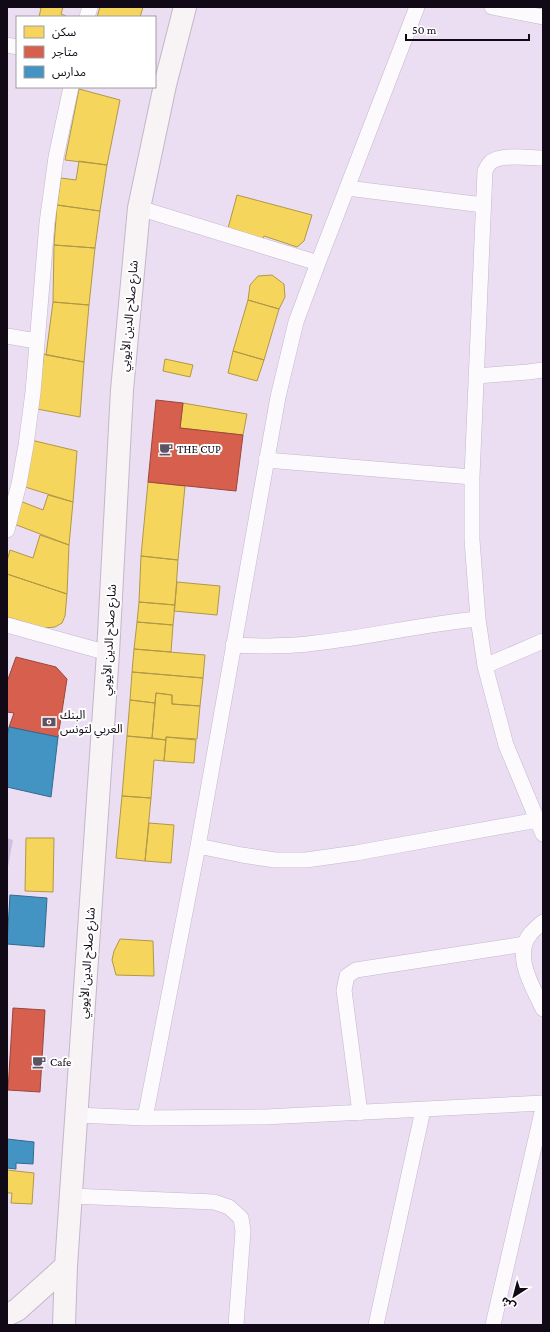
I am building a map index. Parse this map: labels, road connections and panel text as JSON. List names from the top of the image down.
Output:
{
  "streets": {
    "main road": ["شارع صلاح الدين الأيوبي"]
  },
  "places": {
    "cafe": ["THE CUP", "Cafe"],
    "bank": ["البنك العربي لتونس"]
  },
  "legend": ["سكن", "متاجر", "مدارس"],
  "scale_bar": "50 m",
  "north": "bottom left"
}
